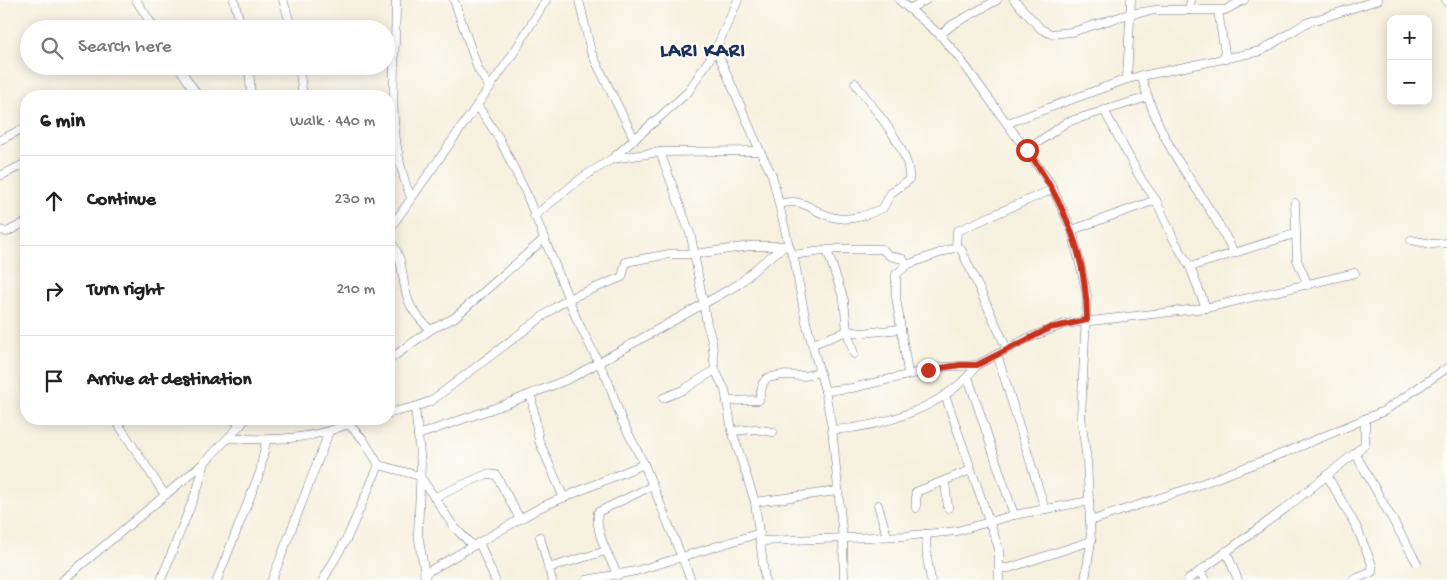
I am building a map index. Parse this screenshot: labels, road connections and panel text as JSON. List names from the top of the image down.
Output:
{
  "districts": ["LARI KARI"],
  "page": {
    "map_buttons": ["+", "−"],
    "search": "Search here",
    "heading": ["6 min", "Walk · 440 m"],
    "list": [
      ["Continue", "230 m"],
      ["Turn right", "210 m"],
      "Arrive at destination"
    ]
  }
}
